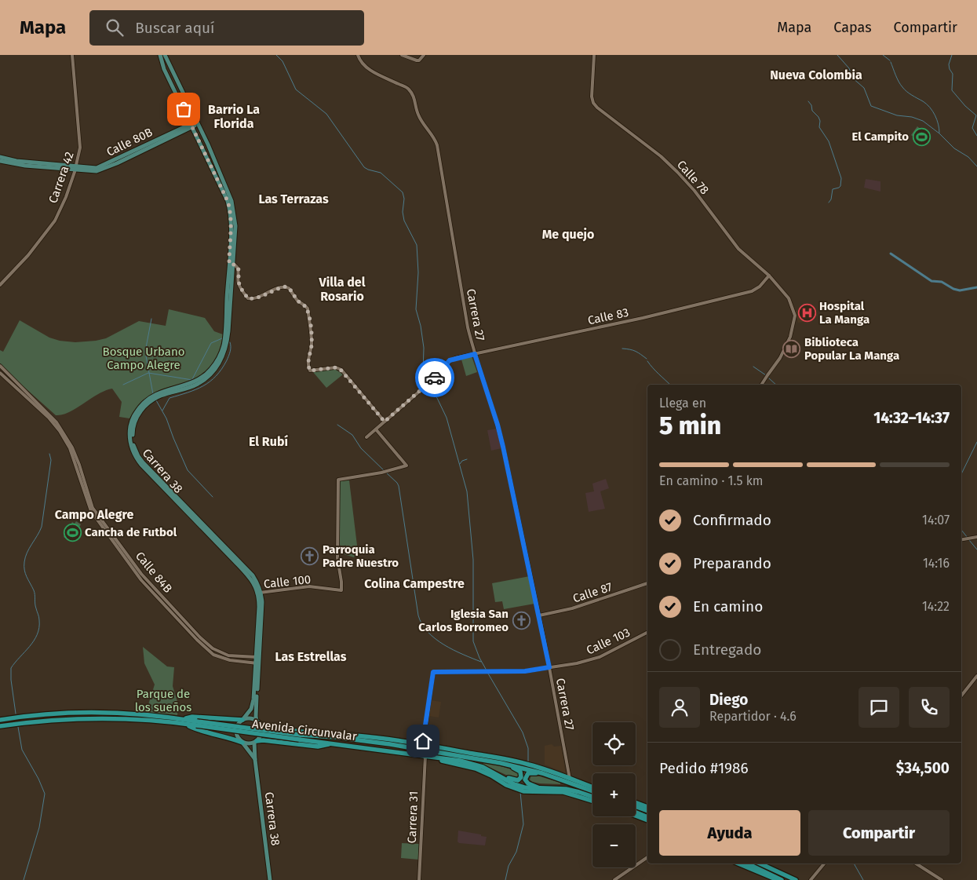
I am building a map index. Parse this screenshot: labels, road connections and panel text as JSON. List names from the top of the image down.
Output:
{
  "streets": {
    "highway": ["Avenida Circunvalar"],
    "main road": ["Calle 80B", "Carrera 38"],
    "street": [
      "Carrera 42",
      "Calle 78",
      "Carrera 27",
      "Calle 83",
      "Calle 84B",
      "Calle 100",
      "Calle 87",
      "Calle 103",
      "Carrera 31"
    ]
  },
  "crossings": [
    ["Calle 80B", "Carrera 42"],
    ["Calle 80B", "Carrera 38"],
    ["Calle 78", "Calle 83"],
    ["Carrera 27", "Calle 83"],
    ["Carrera 27", "Calle 87"],
    ["Carrera 27", "Calle 103"],
    ["Carrera 38", "Calle 84B"],
    ["Carrera 38", "Calle 100"],
    ["Avenida Circunvalar", "Carrera 31"]
  ],
  "districts": [
    "Nueva Colombia",
    "Barrio La Florida",
    "Las Terrazas",
    "Me quejo",
    "Villa del Rosario",
    "El Rubí",
    "Campo Alegre",
    "Colina Campestre",
    "Las Estrellas"
  ],
  "parks": ["Bosque Urbano Campo Alegre", "Parque de los sueños"],
  "places": {
    "sports": ["El Campito", "Cancha de Futbol"],
    "hospital": ["Hospital La Manga"],
    "library": ["Biblioteca Popular La Manga"],
    "church": ["Parroquia Padre Nuestro", "Iglesia San Carlos Borromeo"]
  },
  "page": {
    "header": "Mapa",
    "search": "Buscar aquí",
    "nav": ["Mapa", "Capas", "Compartir"],
    "heading": ["5 min", "Llega en", "14:32–14:37"],
    "panel": [
      "Diego",
      "Repartidor · 4.6",
      "Pedido #1986",
      "$34,500"
    ],
    "bar": "En camino · 1.5 km",
    "list": [
      ["Confirmado", "14:07"],
      ["Preparando", "14:16"],
      ["En camino", "14:22"],
      "Entregado"
    ],
    "map_buttons": ["+", "−"],
    "buttons": ["Ayuda", "Compartir"]
  }
}
